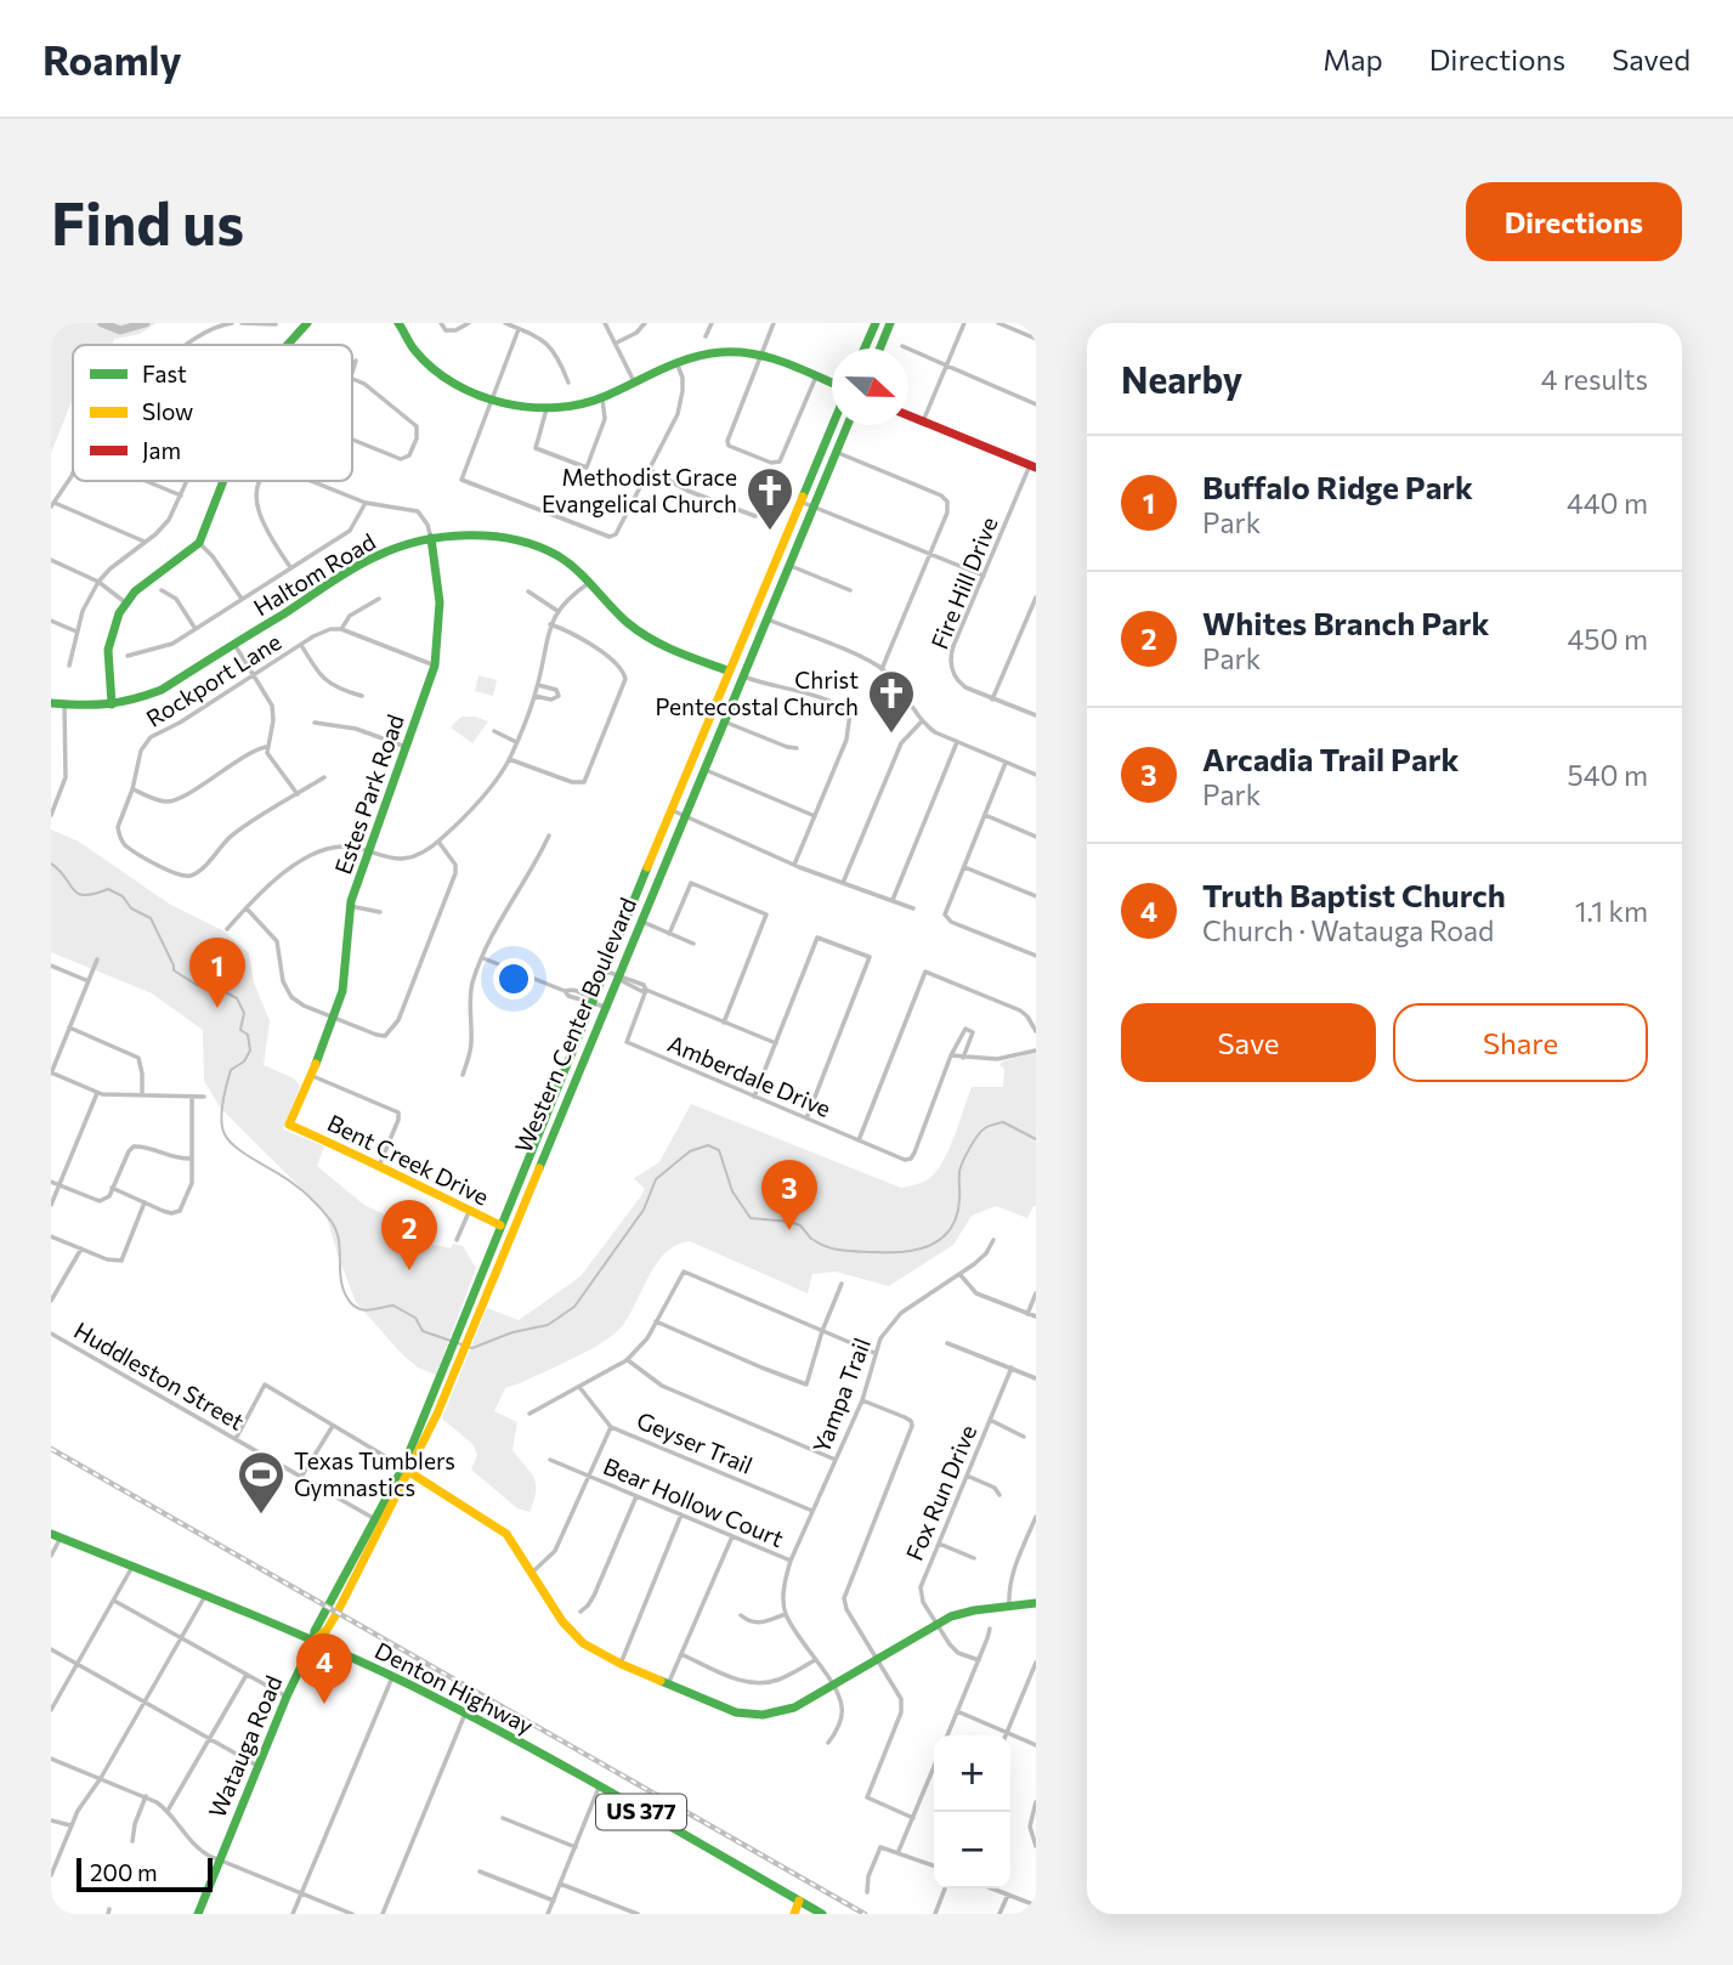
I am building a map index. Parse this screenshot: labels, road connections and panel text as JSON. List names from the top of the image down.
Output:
{
  "streets": {
    "main road": [
      "Haltom Road",
      "Estes Park Road",
      "Western Center Boulevard",
      "Bent Creek Drive",
      "Denton Highway",
      "Watauga Road",
      "US 377"
    ],
    "street": [
      "Fire Hill Drive",
      "Rockport Lane",
      "Amberdale Drive",
      "Huddleston Street",
      "Yampa Trail",
      "Geyser Trail",
      "Fox Run Drive",
      "Bear Hollow Court"
    ]
  },
  "crossings": [
    ["Haltom Road", "Estes Park Road"],
    ["Haltom Road", "Western Center Boulevard"],
    ["Estes Park Road", "Bent Creek Drive"],
    ["Western Center Boulevard", "Bent Creek Drive"],
    ["Western Center Boulevard", "Huddleston Street"],
    ["Western Center Boulevard", "Denton Highway"],
    ["Western Center Boulevard", "Watauga Road"],
    ["Yampa Trail", "Geyser Trail"],
    ["Yampa Trail", "Bear Hollow Court"],
    ["Denton Highway", "Watauga Road"]
  ],
  "places": {
    "church": ["Methodist Grace Evangelical Church", "Christ Pentecostal Church"],
    "sports": ["Texas Tumblers Gymnastics"]
  },
  "legend": ["Fast", "Slow", "Jam"],
  "scale_bar": "200 m",
  "north": "right",
  "page": {
    "header": "Roamly",
    "nav": ["Map", "Directions", "Saved"],
    "buttons": [
      "Directions",
      ["Save", "Share"]
    ],
    "title": "Find us",
    "heading": ["Nearby", "4 results"],
    "list": [
      {
        "mark": "1",
        "name": "Buffalo Ridge Park",
        "note": "Park",
        "value": "440 m"
      },
      {
        "mark": "2",
        "name": "Whites Branch Park",
        "note": "Park",
        "value": "450 m"
      },
      {
        "mark": "3",
        "name": "Arcadia Trail Park",
        "note": "Park",
        "value": "540 m"
      },
      {
        "mark": "4",
        "name": "Truth Baptist Church",
        "note": "Church · Watauga Road",
        "value": "1.1 km"
      }
    ],
    "pins": [
      "1",
      "3",
      "2",
      "4"
    ],
    "map_buttons": ["+", "−"],
    "scale": "200 m"
  }
}
